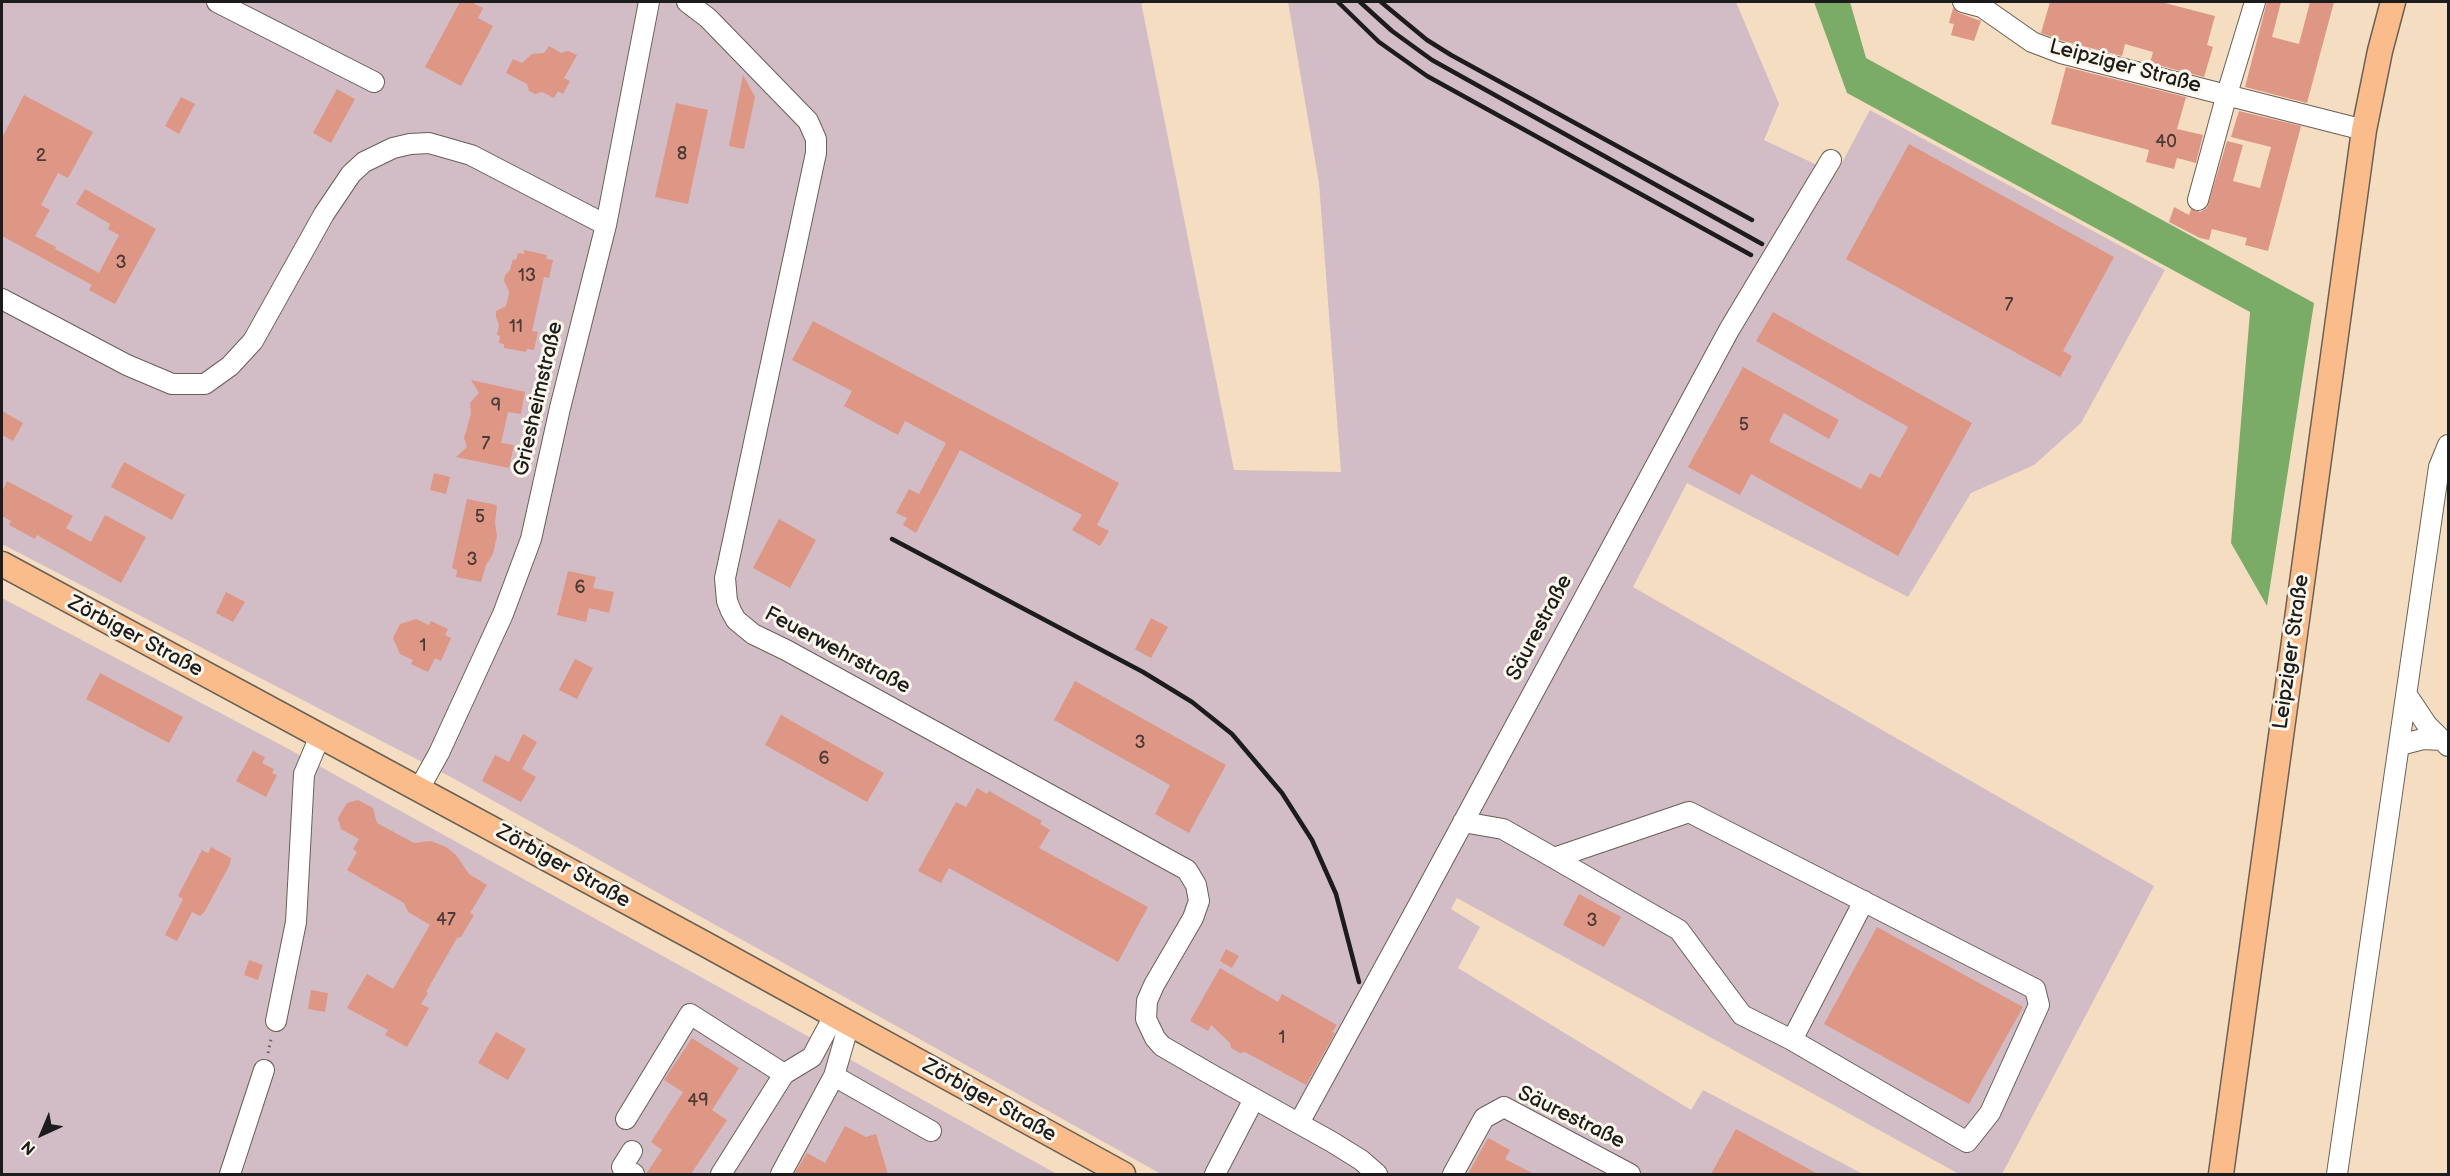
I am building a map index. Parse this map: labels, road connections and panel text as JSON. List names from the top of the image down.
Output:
{
  "streets": {
    "main road": ["Leipziger Straße", "Zörbiger Straße"],
    "street": ["Griesheimstraße", "Säurestraße", "Feuerwehrstraße"]
  },
  "crossings": [
    ["Griesheimstraße", "Zörbiger Straße"]
  ],
  "house_numbers": [
    "40",
    "8",
    "2",
    "3",
    "13",
    "7",
    "11",
    "9",
    "5",
    "7",
    "5",
    "3",
    "6",
    "1",
    "3",
    "6",
    "47",
    "3",
    "1",
    "49"
  ],
  "north": "bottom left"
}
